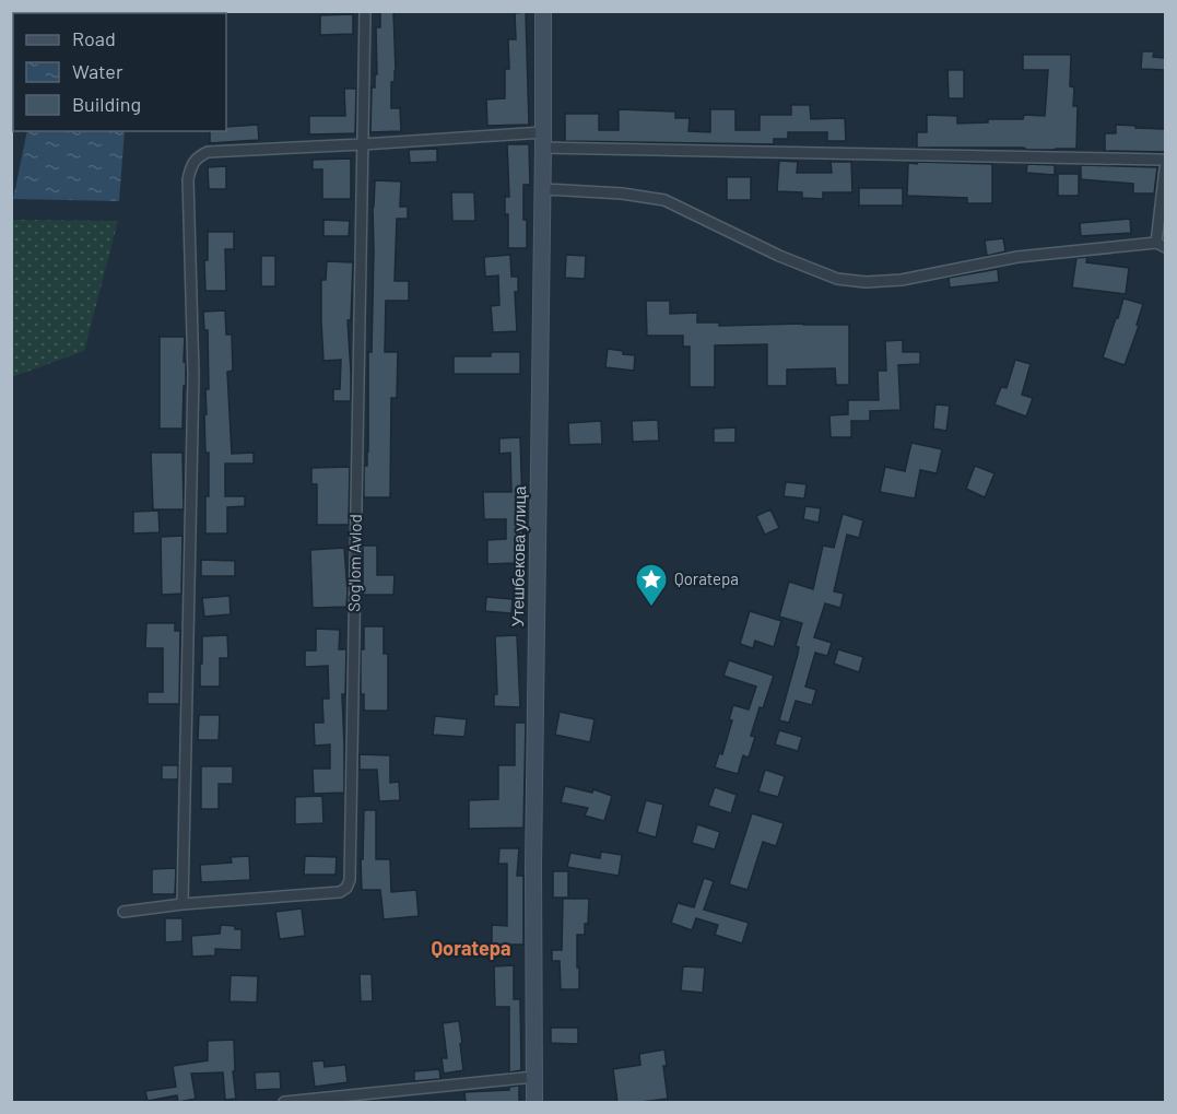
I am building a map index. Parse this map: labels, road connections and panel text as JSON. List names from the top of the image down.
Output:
{
  "streets": {
    "main road": ["Утешбекова улица"],
    "street": ["Sog'lom Avlod"]
  },
  "districts": ["Qoratepa"],
  "places": {
    "place": ["Qoratepa"]
  },
  "legend": ["Road", "Water", "Building"]
}
